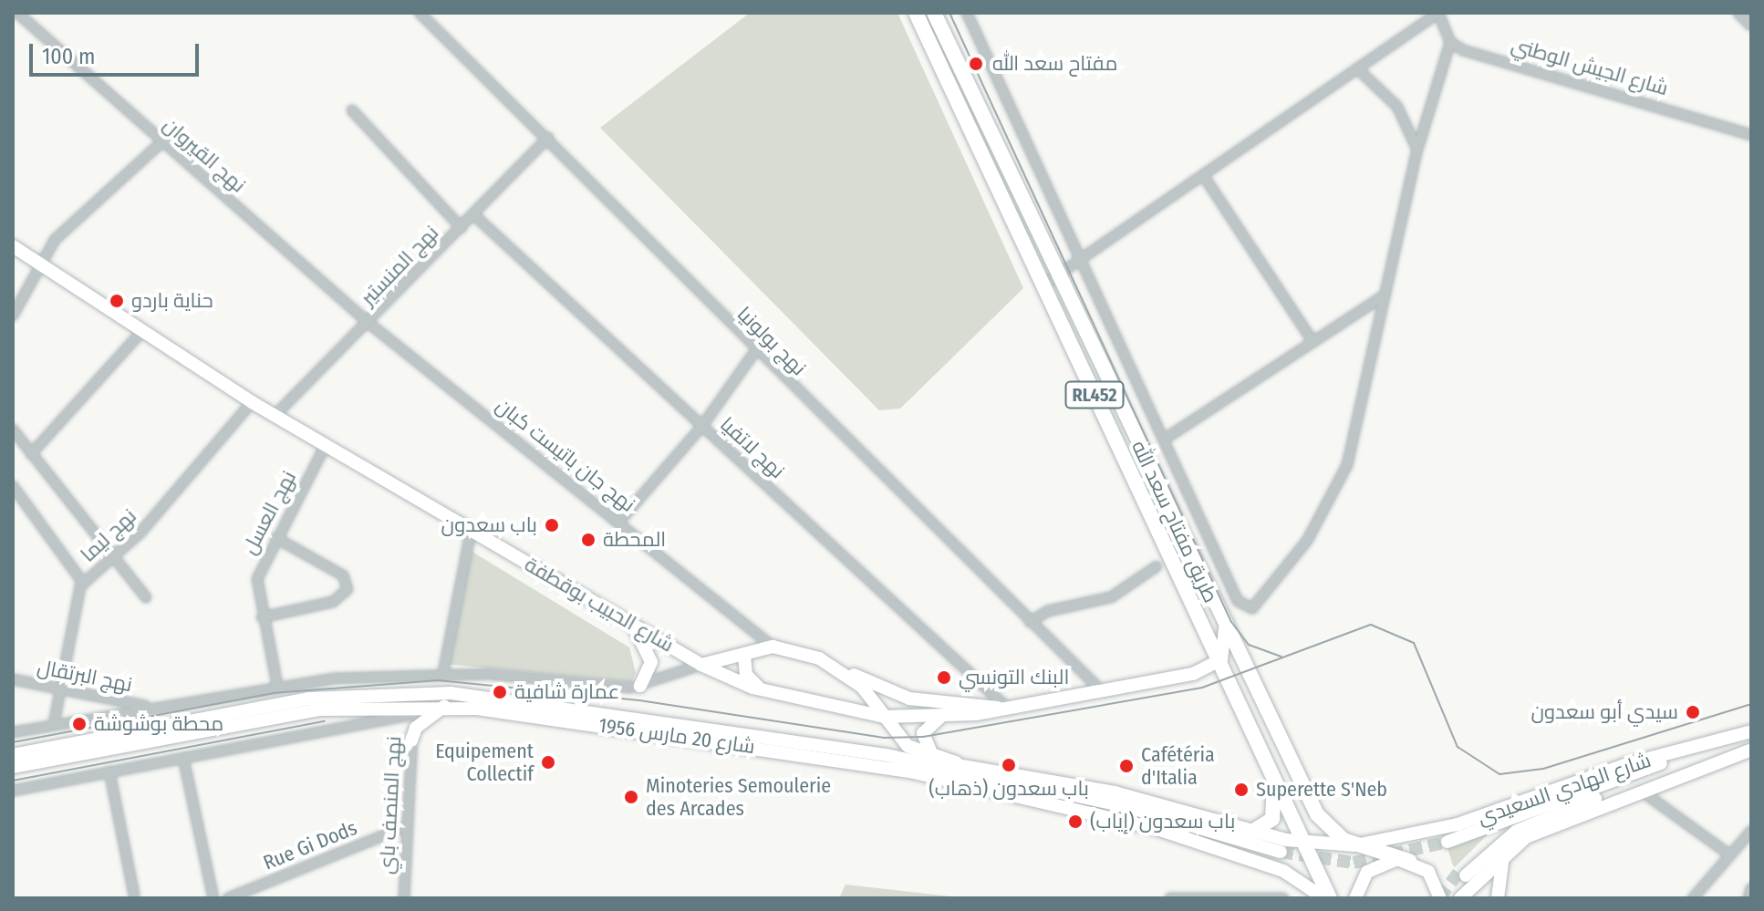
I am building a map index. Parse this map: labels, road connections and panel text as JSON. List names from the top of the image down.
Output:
{
  "streets": {
    "highway": ["RL452", "طريق مفتاح سعد الله"],
    "main road": ["شارع الحبيب بوقطفة", "شارع 20 مارس 1956", "شارع الهادي السعيدي"],
    "street": [
      "شارع الجيش الوطني",
      "نهج القيروان",
      "نهج المنستير",
      "نهج بولونيا",
      "نهج لاتفيا",
      "نهج جان باتيست كبان",
      "نهج العسل",
      "نهج ليما",
      "نهج البرتقال",
      "نهج المنصف باي",
      "Rue Gi Dods"
    ]
  },
  "crossings": [
    ["نهج القيروان", "نهج المنستير"],
    ["نهج القيروان", "نهج جان باتيست كبان"],
    ["نهج المنستير", "نهج بولونيا"],
    ["نهج المنستير", "نهج لاتفيا"],
    ["نهج المنستير", "نهج جان باتيست كبان"],
    ["نهج المنستير", "شارع الحبيب بوقطفة"],
    ["نهج بولونيا", "شارع الحبيب بوقطفة"],
    ["RL452", "طريق مفتاح سعد الله"],
    ["نهج لاتفيا", "شارع الحبيب بوقطفة"],
    ["نهج العسل", "شارع الحبيب بوقطفة"],
    ["نهج العسل", "شارع 20 مارس 1956"],
    ["طريق مفتاح سعد الله", "شارع الحبيب بوقطفة"],
    ["طريق مفتاح سعد الله", "شارع 20 مارس 1956"],
    ["طريق مفتاح سعد الله", "شارع الهادي السعيدي"],
    ["نهج ليما", "شارع الحبيب بوقطفة"],
    ["نهج ليما", "نهج البرتقال"],
    ["نهج ليما", "شارع 20 مارس 1956"],
    ["شارع الحبيب بوقطفة", "شارع 20 مارس 1956"],
    ["نهج البرتقال", "شارع 20 مارس 1956"],
    ["شارع 20 مارس 1956", "شارع الهادي السعيدي"],
    ["شارع 20 مارس 1956", "نهج المنصف باي"],
    ["نهج المنصف باي", "Rue Gi Dods"]
  ],
  "places": [
    "مفتاح سعد الله",
    "حناية باردو",
    "باب سعدون",
    "المحطة",
    "البنك التونسي",
    "عمارة شافية",
    "سيدي أبو سعدون",
    "محطة بوشوشة",
    "Equipement Collectif",
    "باب سعدون (ذهاب)",
    "Cafétéria d'Italia",
    "Superette S'Neb",
    "Minoteries Semoulerie des Arcades",
    "باب سعدون (إياب)"
  ],
  "scale_bar": "100 m"
}
